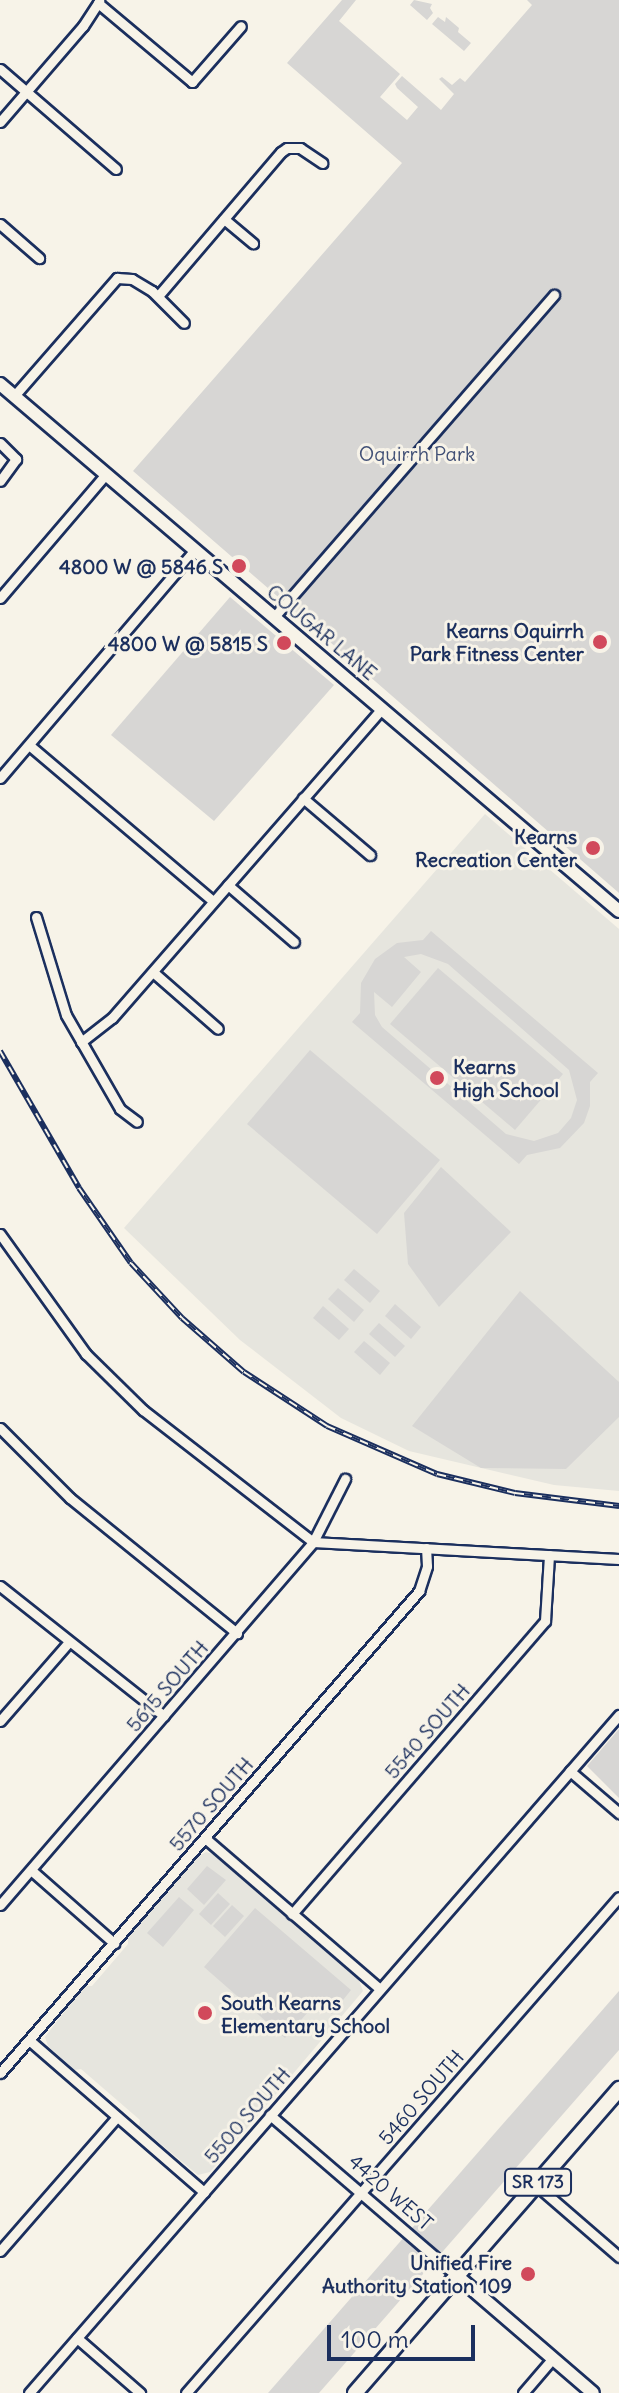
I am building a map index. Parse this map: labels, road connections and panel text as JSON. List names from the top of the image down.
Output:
{
  "streets": {
    "main road": ["COUGAR LANE", "SR 173", "4420 WEST"],
    "street": [
      "5615 SOUTH",
      "5540 SOUTH",
      "5570 SOUTH",
      "5460 SOUTH",
      "5500 SOUTH"
    ]
  },
  "crossings": [
    ["5460 SOUTH", "4420 WEST"],
    ["5500 SOUTH", "4420 WEST"],
    ["SR 173", "4420 WEST"]
  ],
  "parks": ["Oquirrh Park"],
  "places": [
    "4800 W @ 5846 S",
    "Kearns Oquirrh Park Fitness Center",
    "4800 W @ 5815 S",
    "Kearns Recreation Center",
    "Kearns High School",
    "South Kearns Elementary School",
    "Unified Fire Authority Station 109"
  ],
  "scale_bar": "100 m"
}
